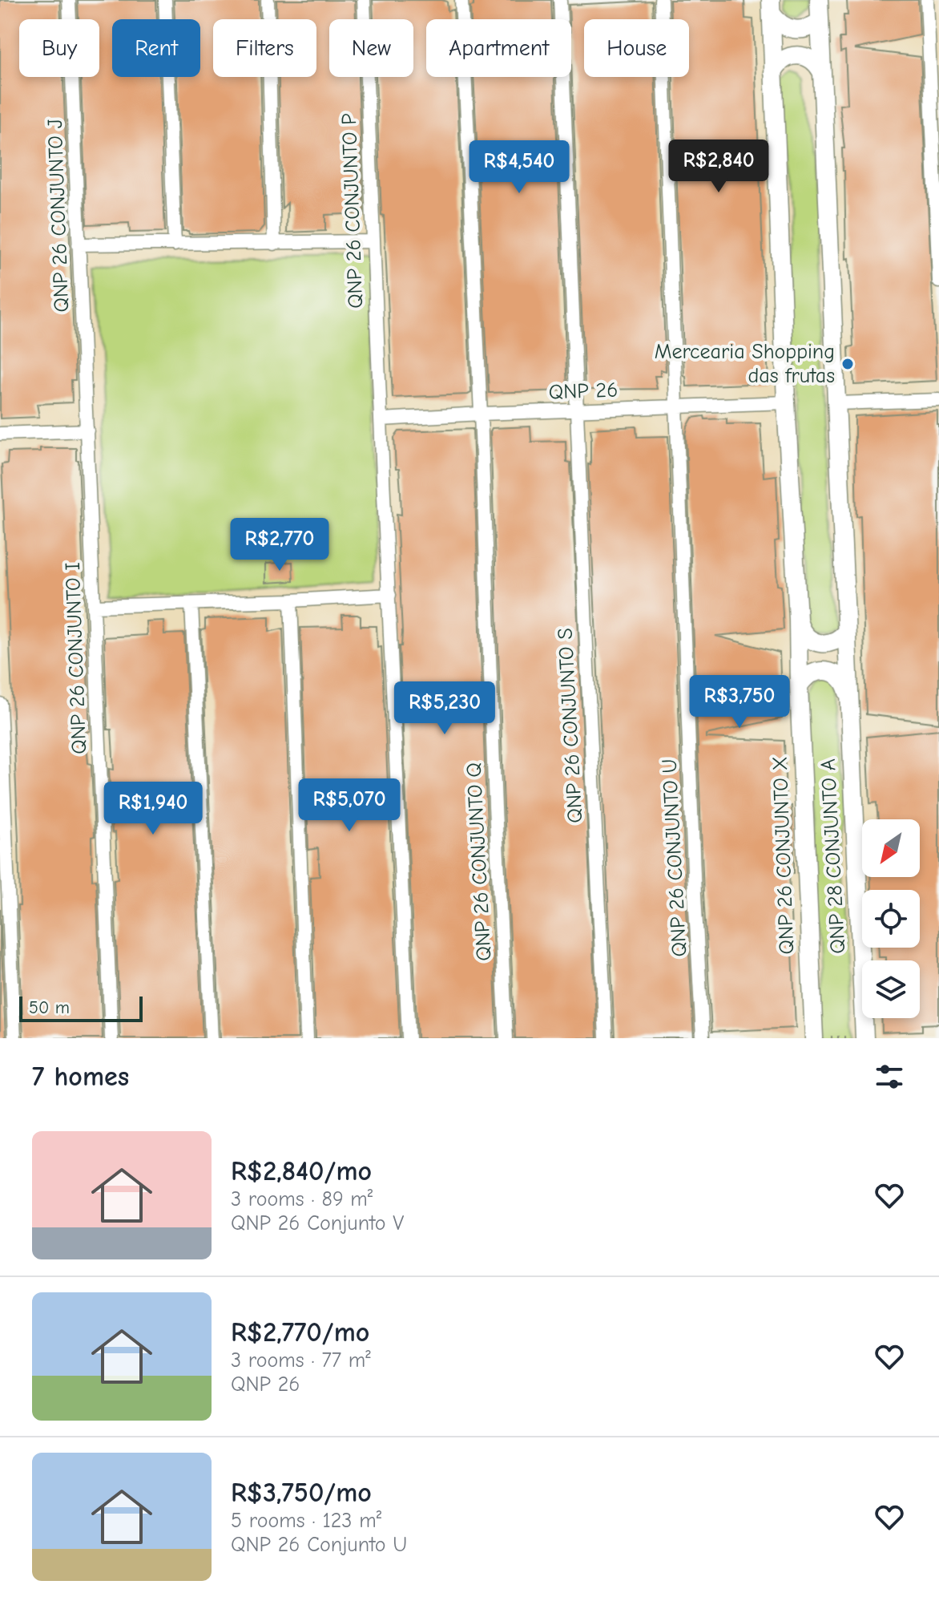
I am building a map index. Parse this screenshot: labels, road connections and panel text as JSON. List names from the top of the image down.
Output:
{
  "streets": {
    "street": [
      "QNP 26 CONJUNTO P",
      "QNP 26 CONJUNTO J",
      "QNP 26",
      "QNP 26 CONJUNTO I",
      "QNP 26 CONJUNTO S",
      "QNP 26 CONJUNTO X",
      "QNP 28 CONJUNTO A",
      "QNP 26 CONJUNTO U",
      "QNP 26 CONJUNTO Q"
    ]
  },
  "crossings": [
    ["QNP 26 CONJUNTO P", "QNP 26"],
    ["QNP 26 CONJUNTO J", "QNP 26 CONJUNTO I"],
    ["QNP 26", "QNP 26 CONJUNTO S"],
    ["QNP 26", "QNP 26 CONJUNTO X"],
    ["QNP 26", "QNP 26 CONJUNTO U"],
    ["QNP 26", "QNP 26 CONJUNTO Q"]
  ],
  "places": ["Mercearia Shopping das frutas"],
  "scale_bar": "50 m",
  "north": "bottom left",
  "page": {
    "chip": [
      "Buy",
      "Rent",
      "Filters",
      "New",
      "Apartment",
      "House"
    ],
    "price": [
      "R$2,840",
      "R$4,540",
      "R$2,770",
      "R$3,750",
      "R$5,230",
      "R$5,070",
      "R$1,940"
    ],
    "scale": "50 m",
    "heading": "7 homes",
    "list": [
      {
        "name": "R$2,840/mo",
        "note": "3 rooms · 89 m² · QNP 26 Conjunto V"
      },
      {
        "name": "R$2,770/mo",
        "note": "3 rooms · 77 m² · QNP 26"
      },
      {
        "name": "R$3,750/mo",
        "note": "5 rooms · 123 m² · QNP 26 Conjunto U"
      }
    ]
  }
}
